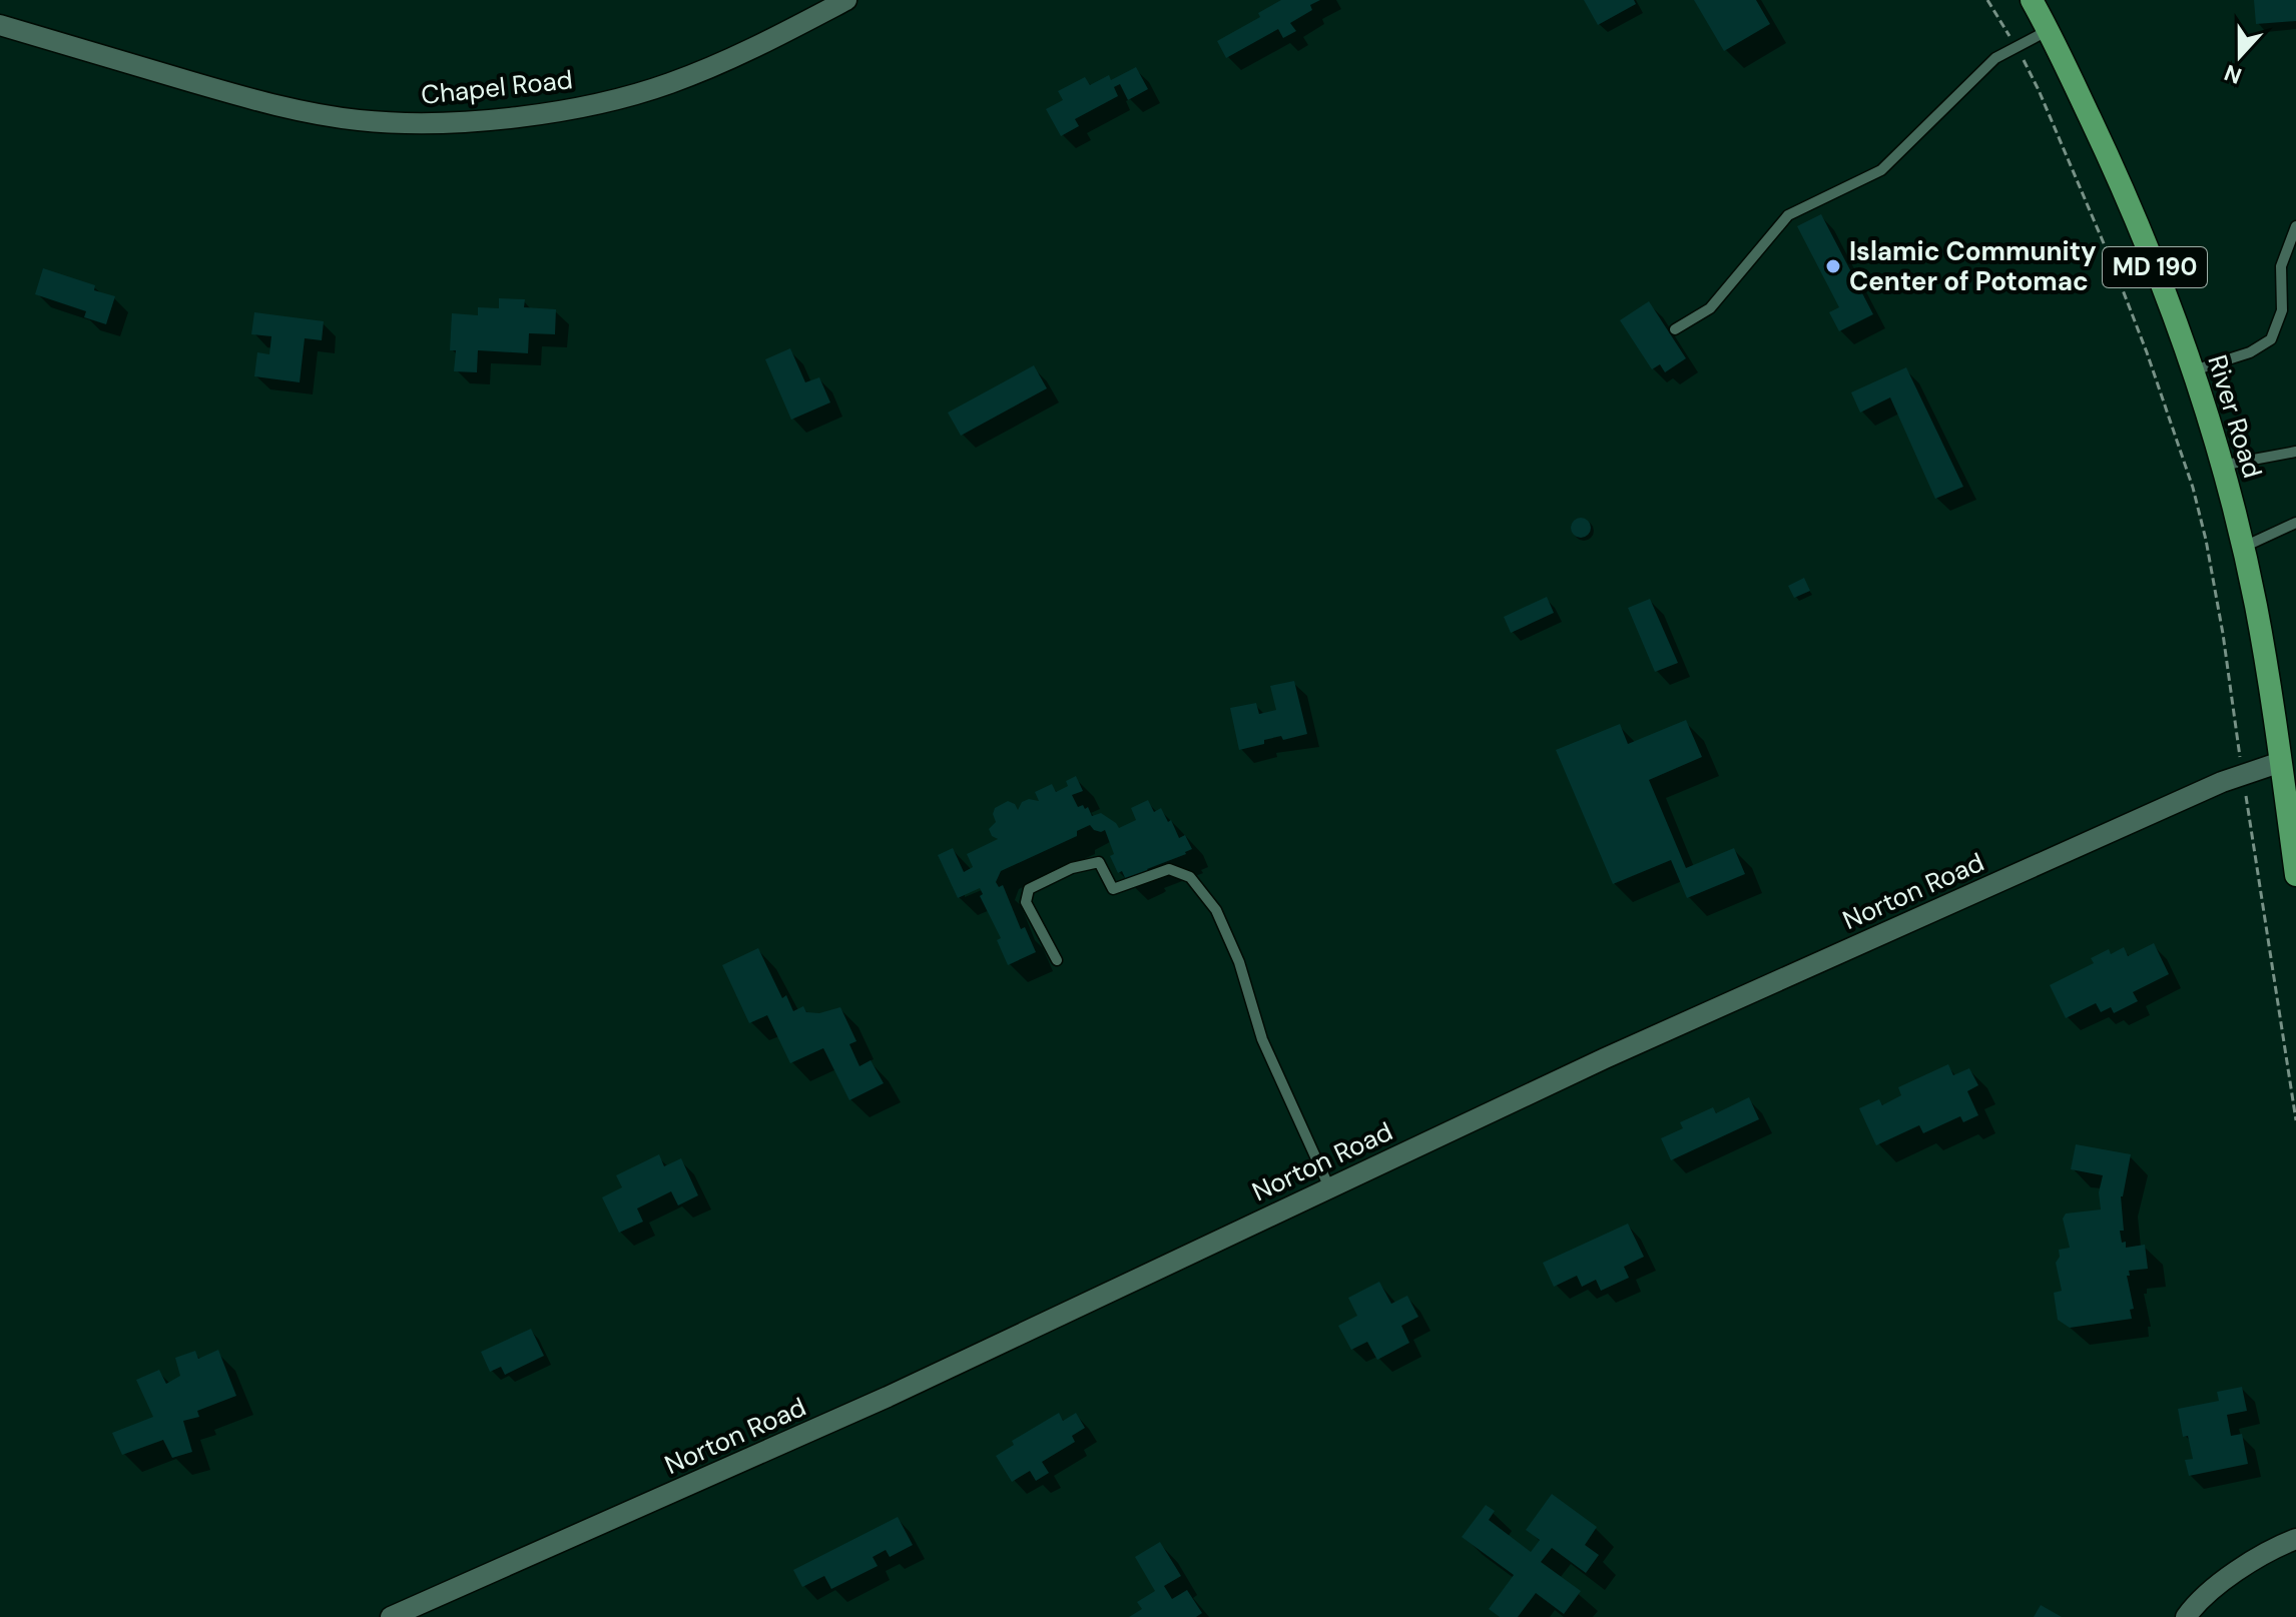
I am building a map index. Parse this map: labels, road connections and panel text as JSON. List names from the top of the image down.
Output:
{
  "streets": {
    "main road": ["MD 190", "River Road"],
    "street": ["Chapel Road", "Norton Road"]
  },
  "crossings": [
    ["River Road", "Norton Road"]
  ],
  "places": ["Islamic Community Center of Potomac"],
  "north": "bottom"
}
